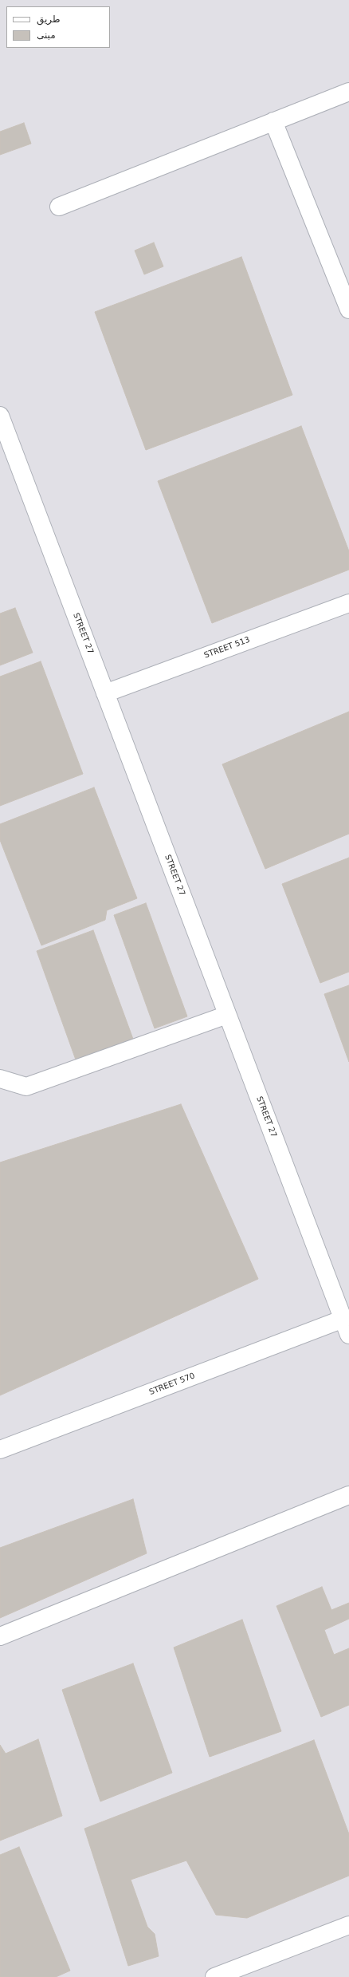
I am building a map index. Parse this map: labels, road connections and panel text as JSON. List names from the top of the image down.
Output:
{
  "streets": {
    "street": ["STREET 27", "STREET 513", "STREET 570"]
  },
  "crossings": [
    ["STREET 27", "STREET 513"],
    ["STREET 27", "STREET 570"]
  ],
  "legend": ["طريق", "مبنى"]
}
